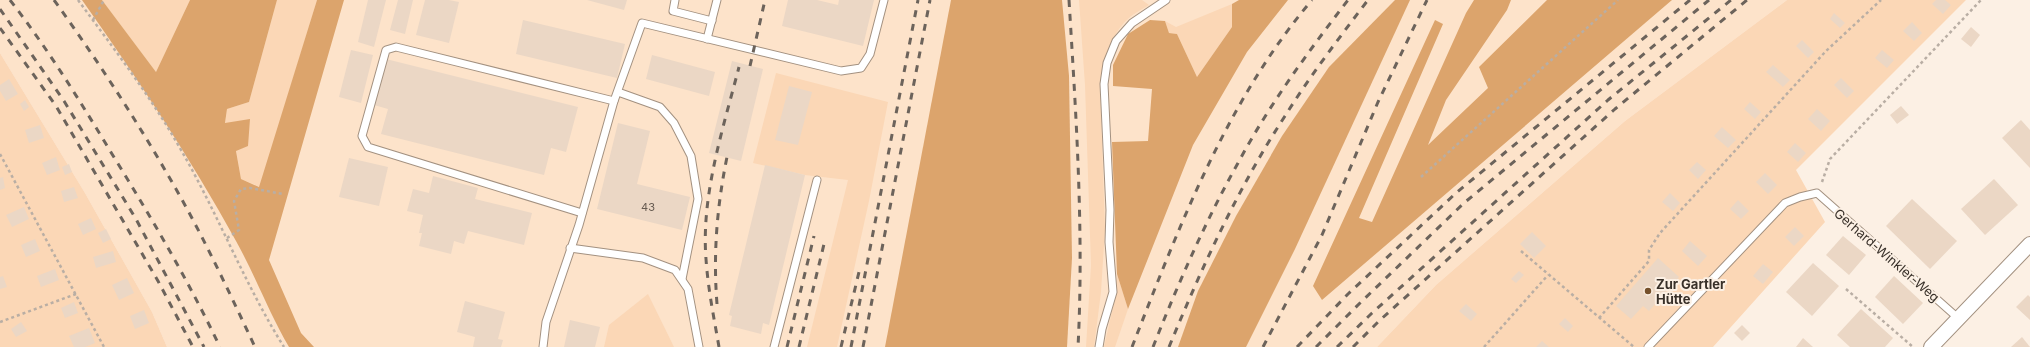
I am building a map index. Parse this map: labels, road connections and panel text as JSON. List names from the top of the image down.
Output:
{
  "streets": {
    "lane": ["Gerhard-Winkler-Weg"]
  },
  "places": ["Zur Gartler Hütte"],
  "house_numbers": ["43"]
}
